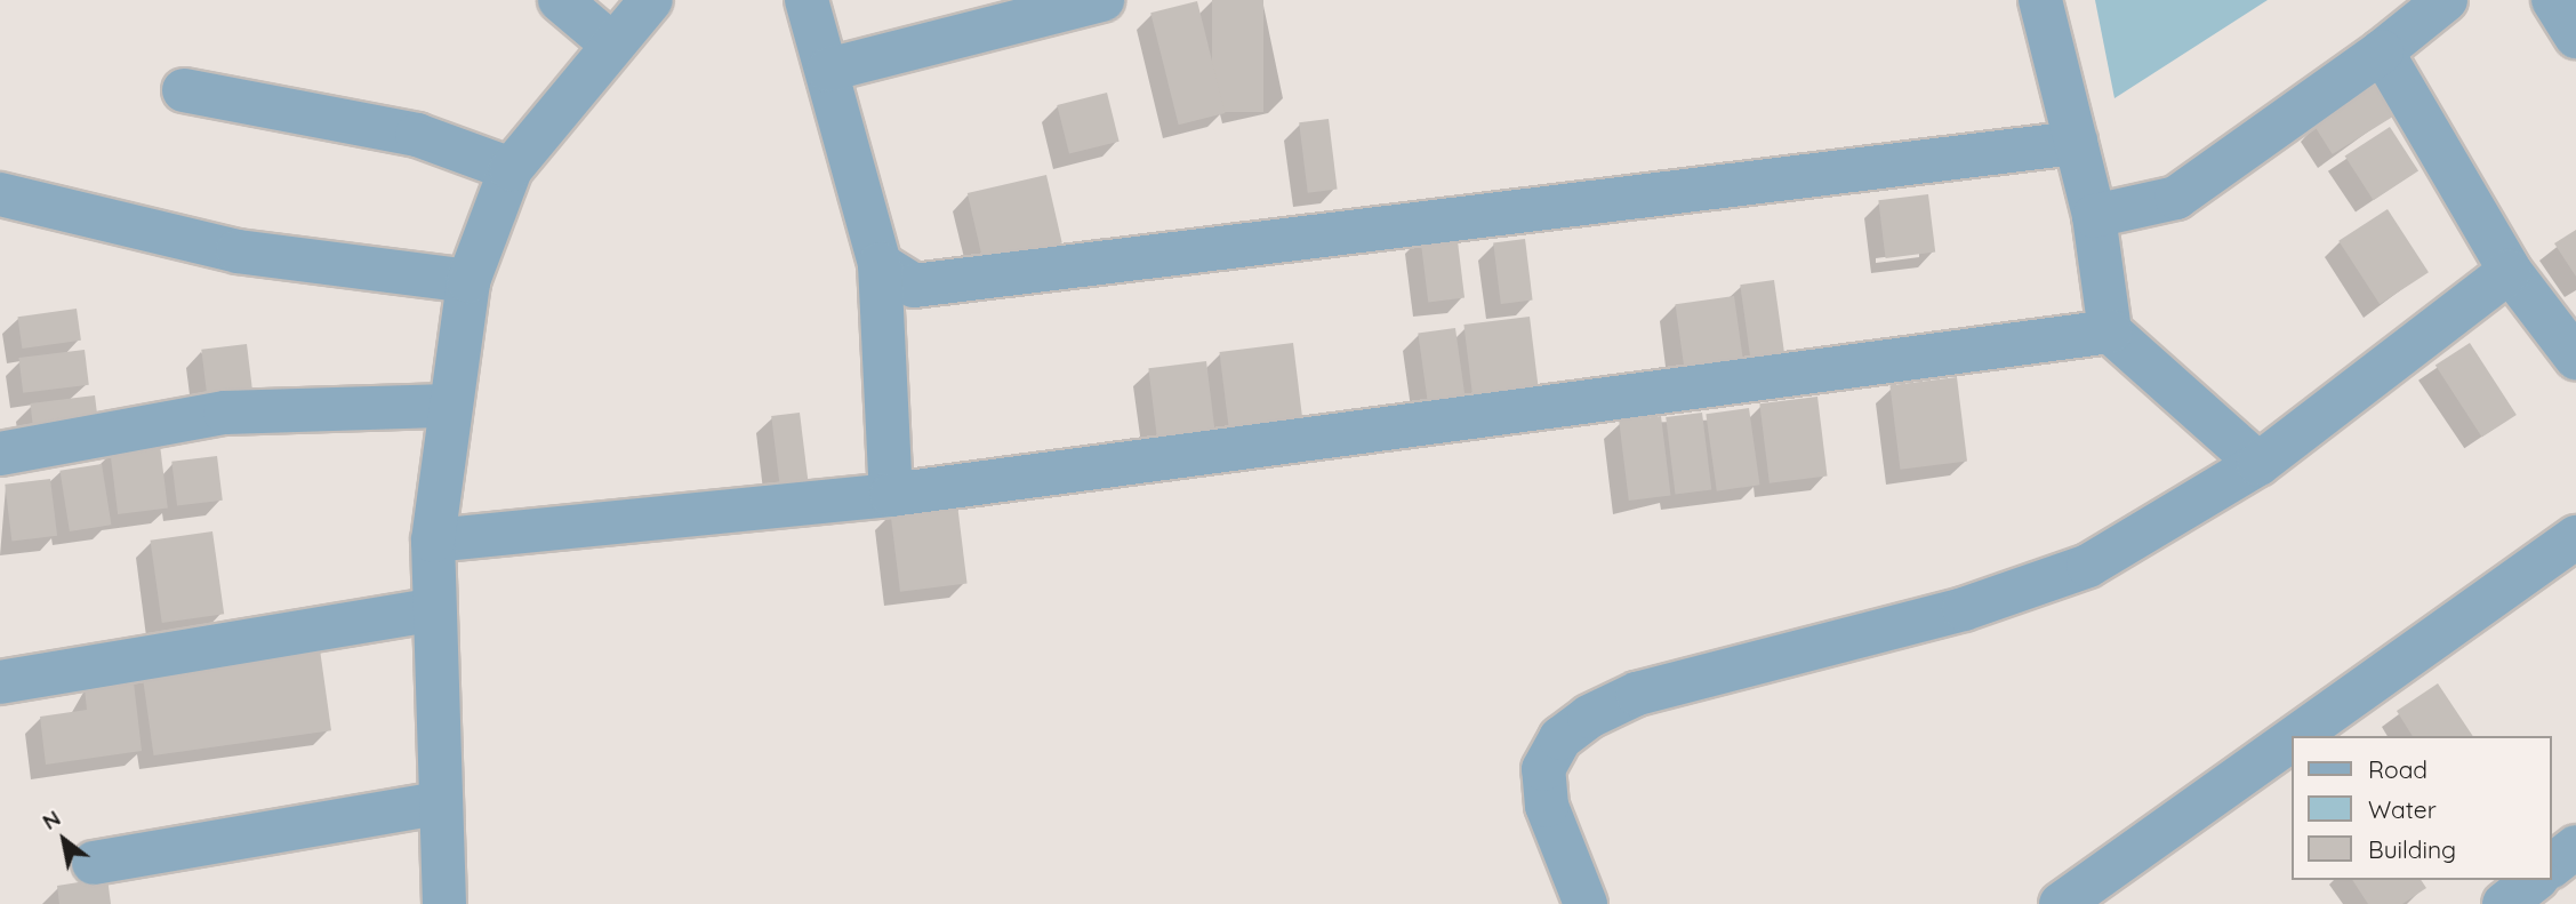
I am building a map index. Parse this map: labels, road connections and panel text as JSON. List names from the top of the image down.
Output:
{
  "legend": ["Road", "Water", "Building"],
  "north": "top left"
}
